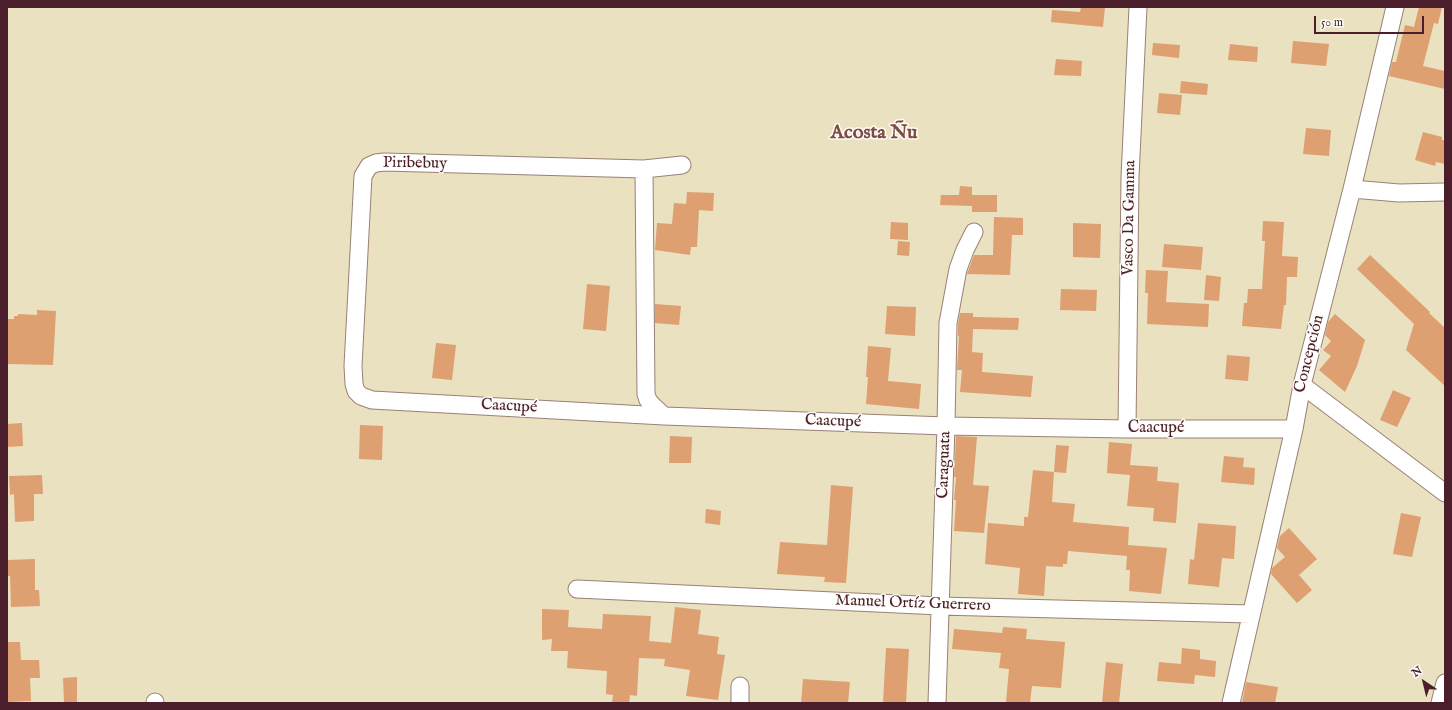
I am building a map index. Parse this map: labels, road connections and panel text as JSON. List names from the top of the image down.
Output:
{
  "streets": {
    "street": [
      "Piribebuy",
      "Vasco Da Gamma",
      "Concepción",
      "Caacupé",
      "Caraguata",
      "Manuel Ortíz Guerrero"
    ]
  },
  "crossings": [
    ["Piribebuy", "Caacupé"],
    ["Vasco Da Gamma", "Caacupé"],
    ["Concepción", "Caacupé"],
    ["Concepción", "Manuel Ortíz Guerrero"],
    ["Caacupé", "Caraguata"],
    ["Caraguata", "Manuel Ortíz Guerrero"]
  ],
  "districts": ["Acosta Ñu"],
  "scale_bar": "50 m",
  "north": "top left"
}
